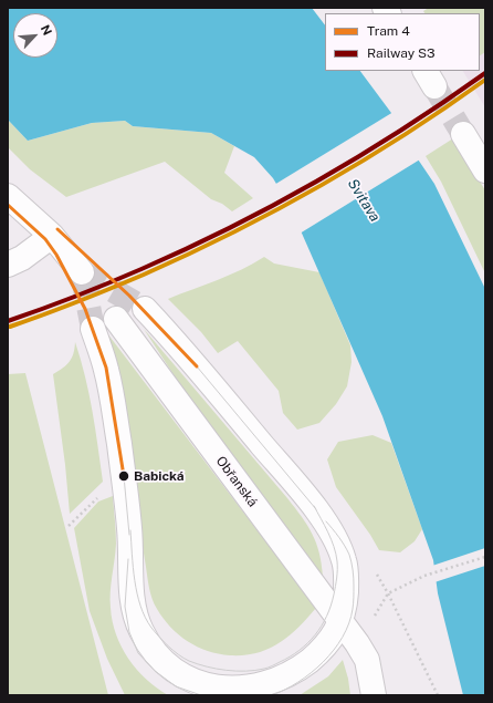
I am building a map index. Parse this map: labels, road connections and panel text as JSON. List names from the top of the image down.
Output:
{
  "streets": {
    "street": ["Obřanská"]
  },
  "water": ["Svitava"],
  "places": ["Babická"],
  "lines": ["rail line S3", "tram line 4"],
  "legend": ["Tram 4", "Railway S3"],
  "north": "top right"
}
